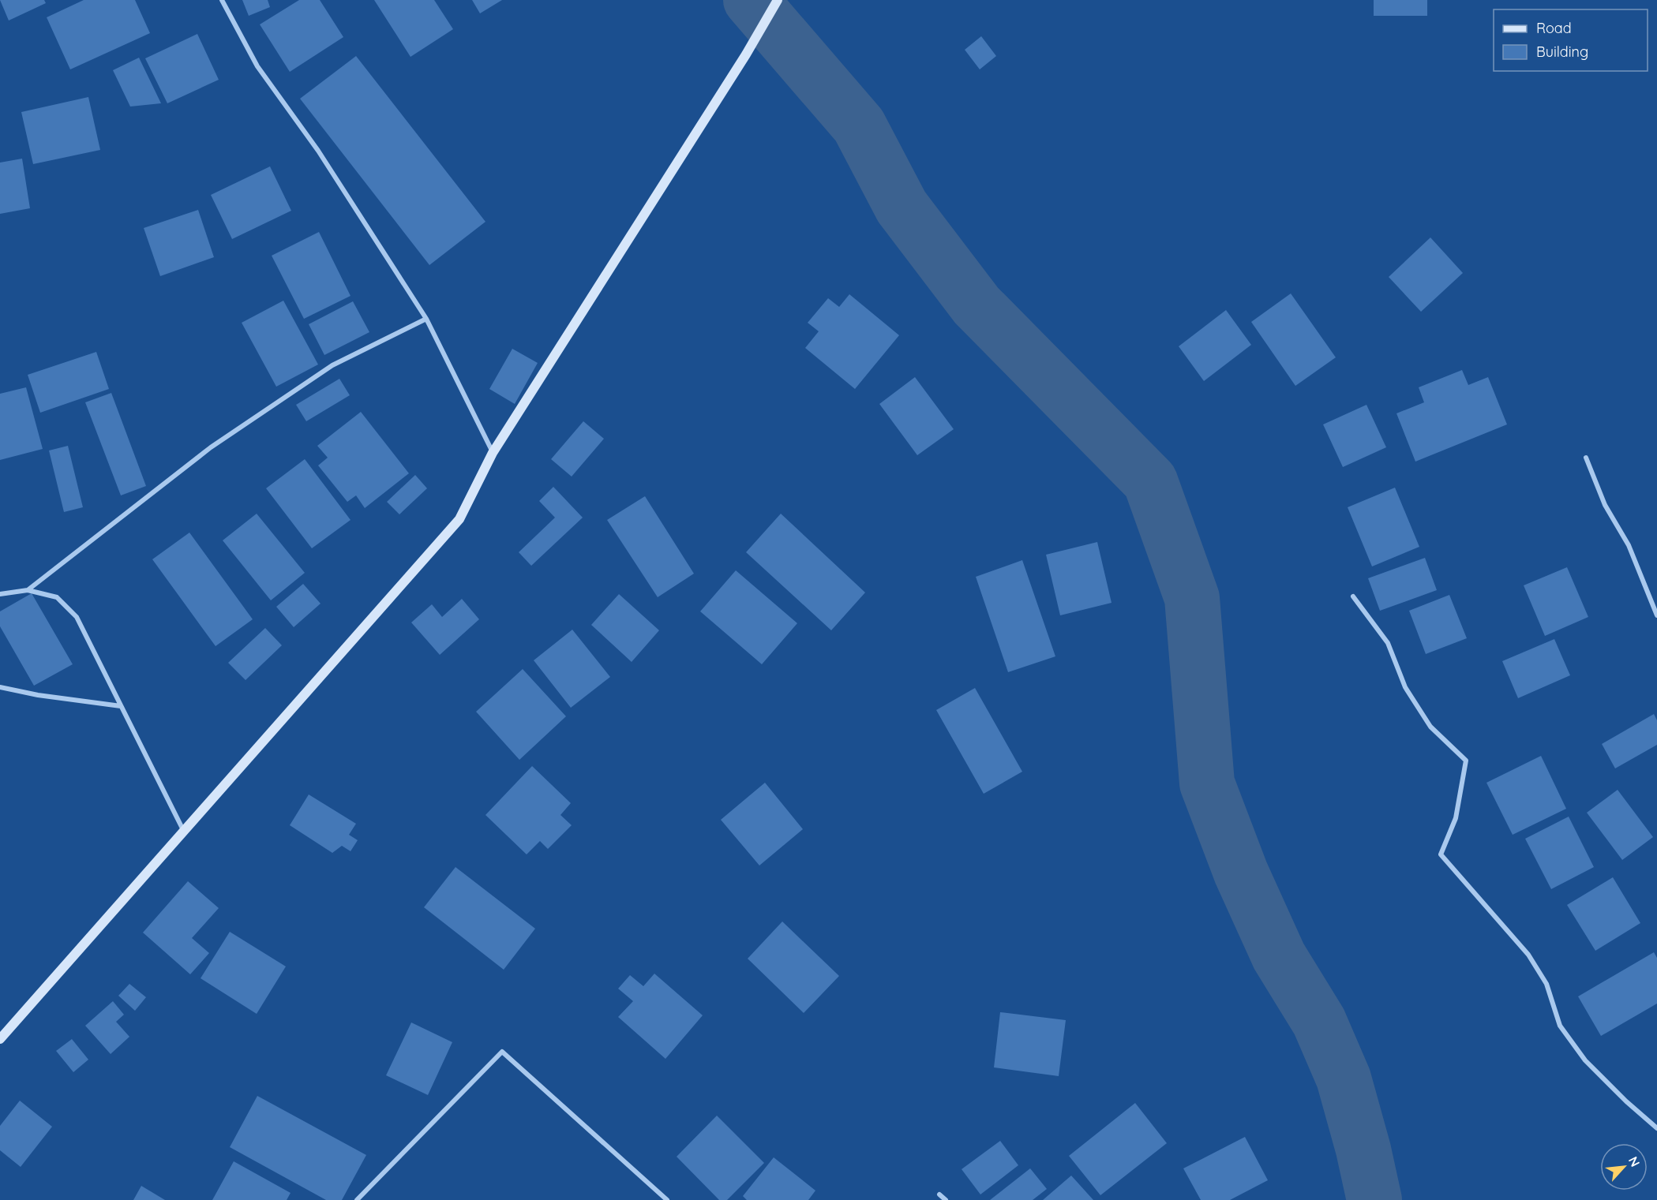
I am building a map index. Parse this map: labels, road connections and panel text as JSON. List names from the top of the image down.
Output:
{
  "legend": ["Road", "Building"],
  "north": "top right"
}
